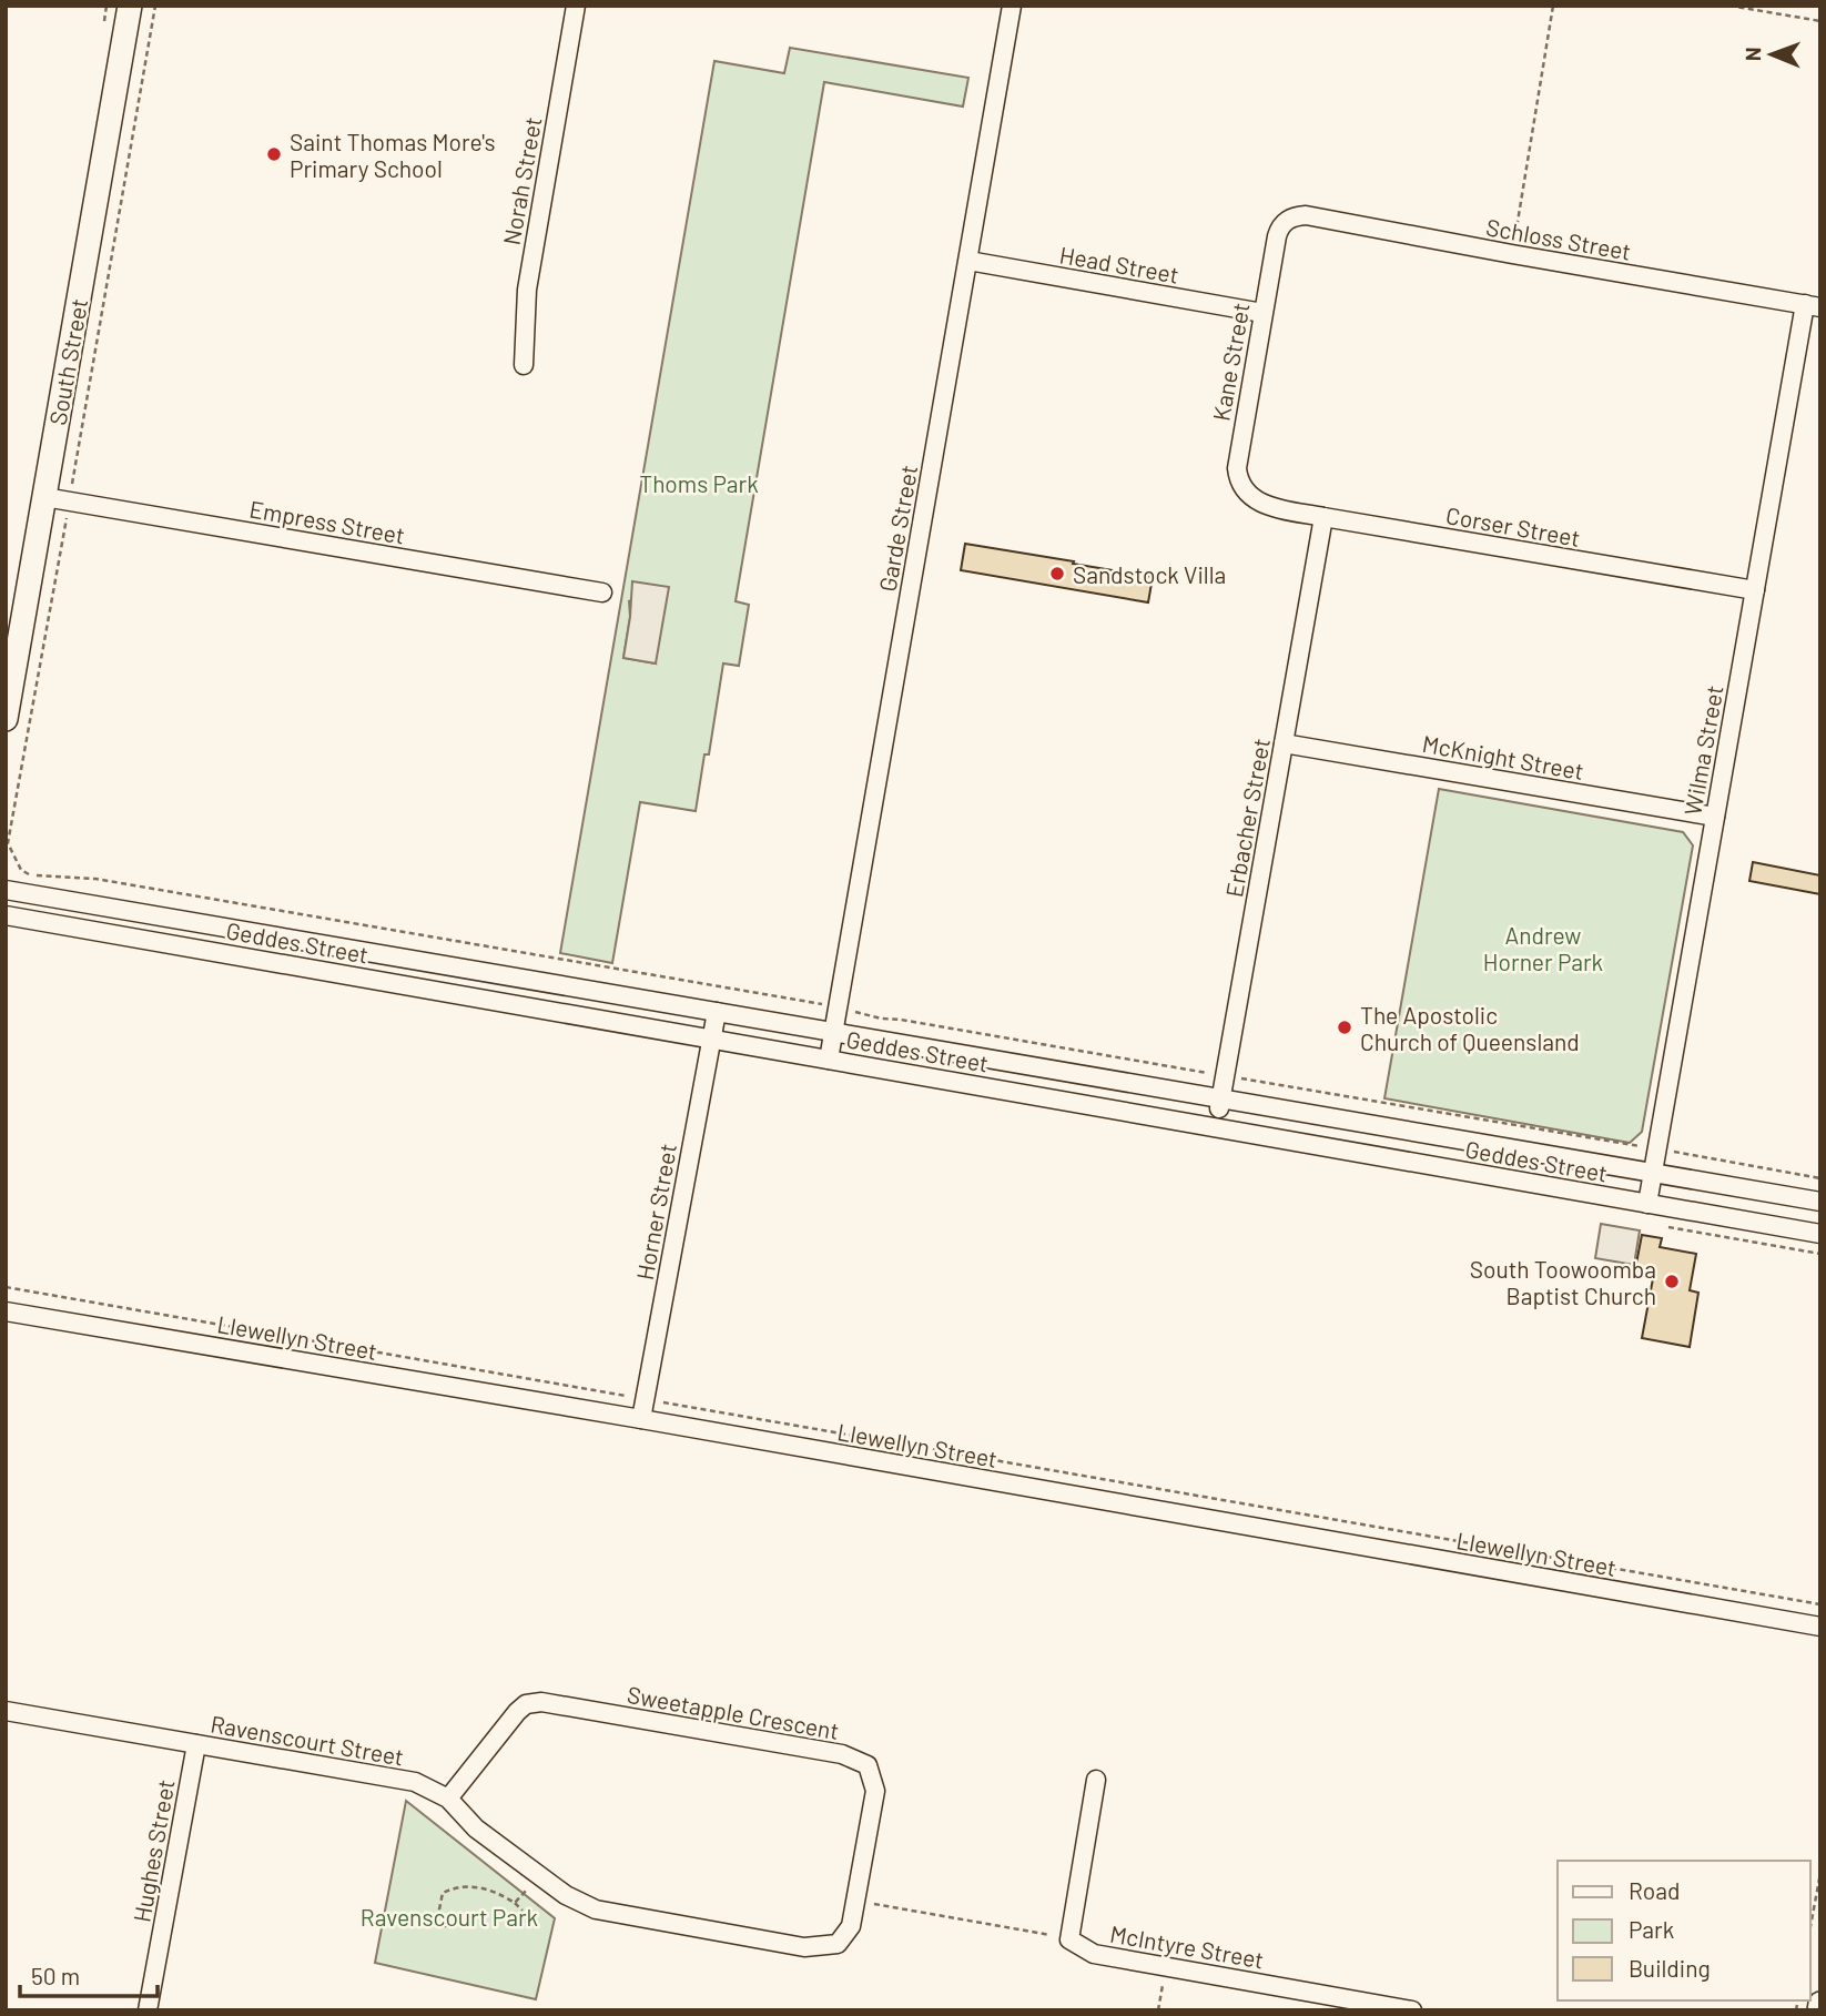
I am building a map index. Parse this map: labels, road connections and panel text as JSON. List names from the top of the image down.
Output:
{
  "streets": {
    "street": [
      "Norah Street",
      "Schloss Street",
      "Head Street",
      "South Street",
      "Kane Street",
      "Empress Street",
      "Corser Street",
      "Garde Street",
      "Wilma Street",
      "McKnight Street",
      "Erbacher Street",
      "Geddes Street",
      "Horner Street",
      "Llewellyn Street",
      "Sweetapple Crescent",
      "Ravenscourt Street",
      "Hughes Street",
      "McIntyre Street"
    ]
  },
  "crossings": [
    ["Schloss Street", "Kane Street"],
    ["Schloss Street", "Wilma Street"],
    ["Head Street", "Kane Street"],
    ["Head Street", "Garde Street"],
    ["South Street", "Empress Street"],
    ["Kane Street", "Corser Street"],
    ["Corser Street", "Wilma Street"],
    ["Corser Street", "Erbacher Street"],
    ["Garde Street", "Geddes Street"],
    ["Wilma Street", "McKnight Street"],
    ["Wilma Street", "Geddes Street"],
    ["McKnight Street", "Erbacher Street"],
    ["Erbacher Street", "Geddes Street"],
    ["Geddes Street", "Horner Street"],
    ["Horner Street", "Llewellyn Street"],
    ["Sweetapple Crescent", "Ravenscourt Street"],
    ["Ravenscourt Street", "Hughes Street"]
  ],
  "parks": ["Thoms Park", "Andrew Horner Park", "Ravenscourt Park"],
  "places": [
    "Saint Thomas More's Primary School",
    "Sandstock Villa",
    "The Apostolic Church of Queensland",
    "South Toowoomba Baptist Church"
  ],
  "legend": ["Road", "Park", "Building"],
  "scale_bar": "50 m",
  "north": "left"
}
